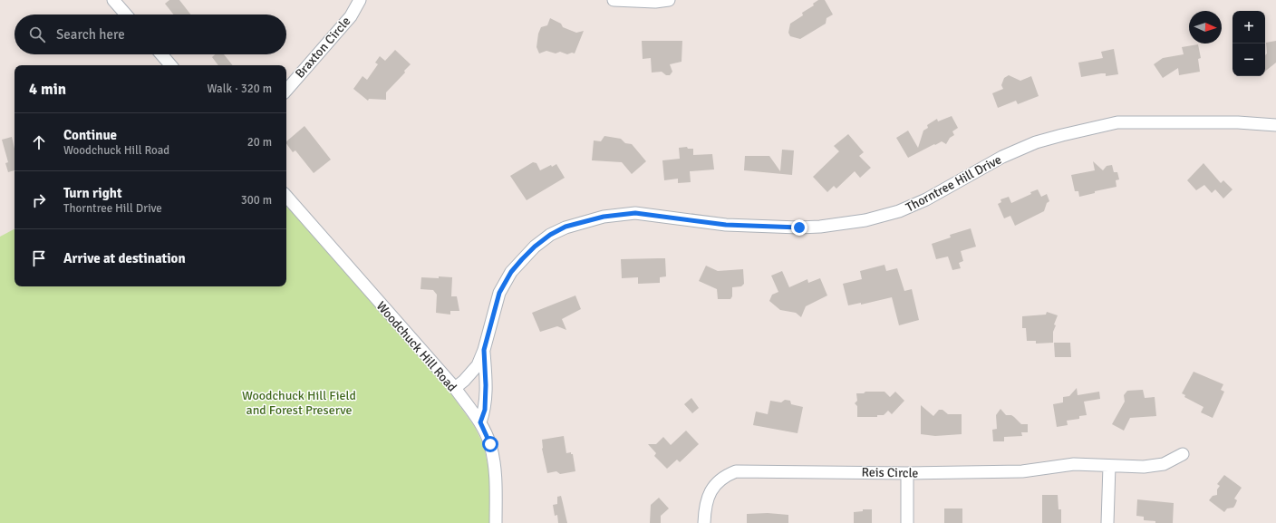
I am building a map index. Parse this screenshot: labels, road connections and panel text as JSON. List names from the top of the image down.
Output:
{
  "streets": {
    "street": [
      "Braxton Circle",
      "Thorntree Hill Drive",
      "Woodchuck Hill Road",
      "Reis Circle"
    ]
  },
  "crossings": [
    ["Thorntree Hill Drive", "Woodchuck Hill Road"]
  ],
  "parks": ["Woodchuck Hill Field and Forest Preserve"],
  "north": "right",
  "page": {
    "map_buttons": ["+", "−"],
    "search": "Search here",
    "heading": ["4 min", "Walk · 320 m"],
    "list": [
      ["Continue", "Woodchuck Hill Road", "20 m"],
      ["Turn right", "Thorntree Hill Drive", "300 m"],
      "Arrive at destination"
    ]
  }
}
